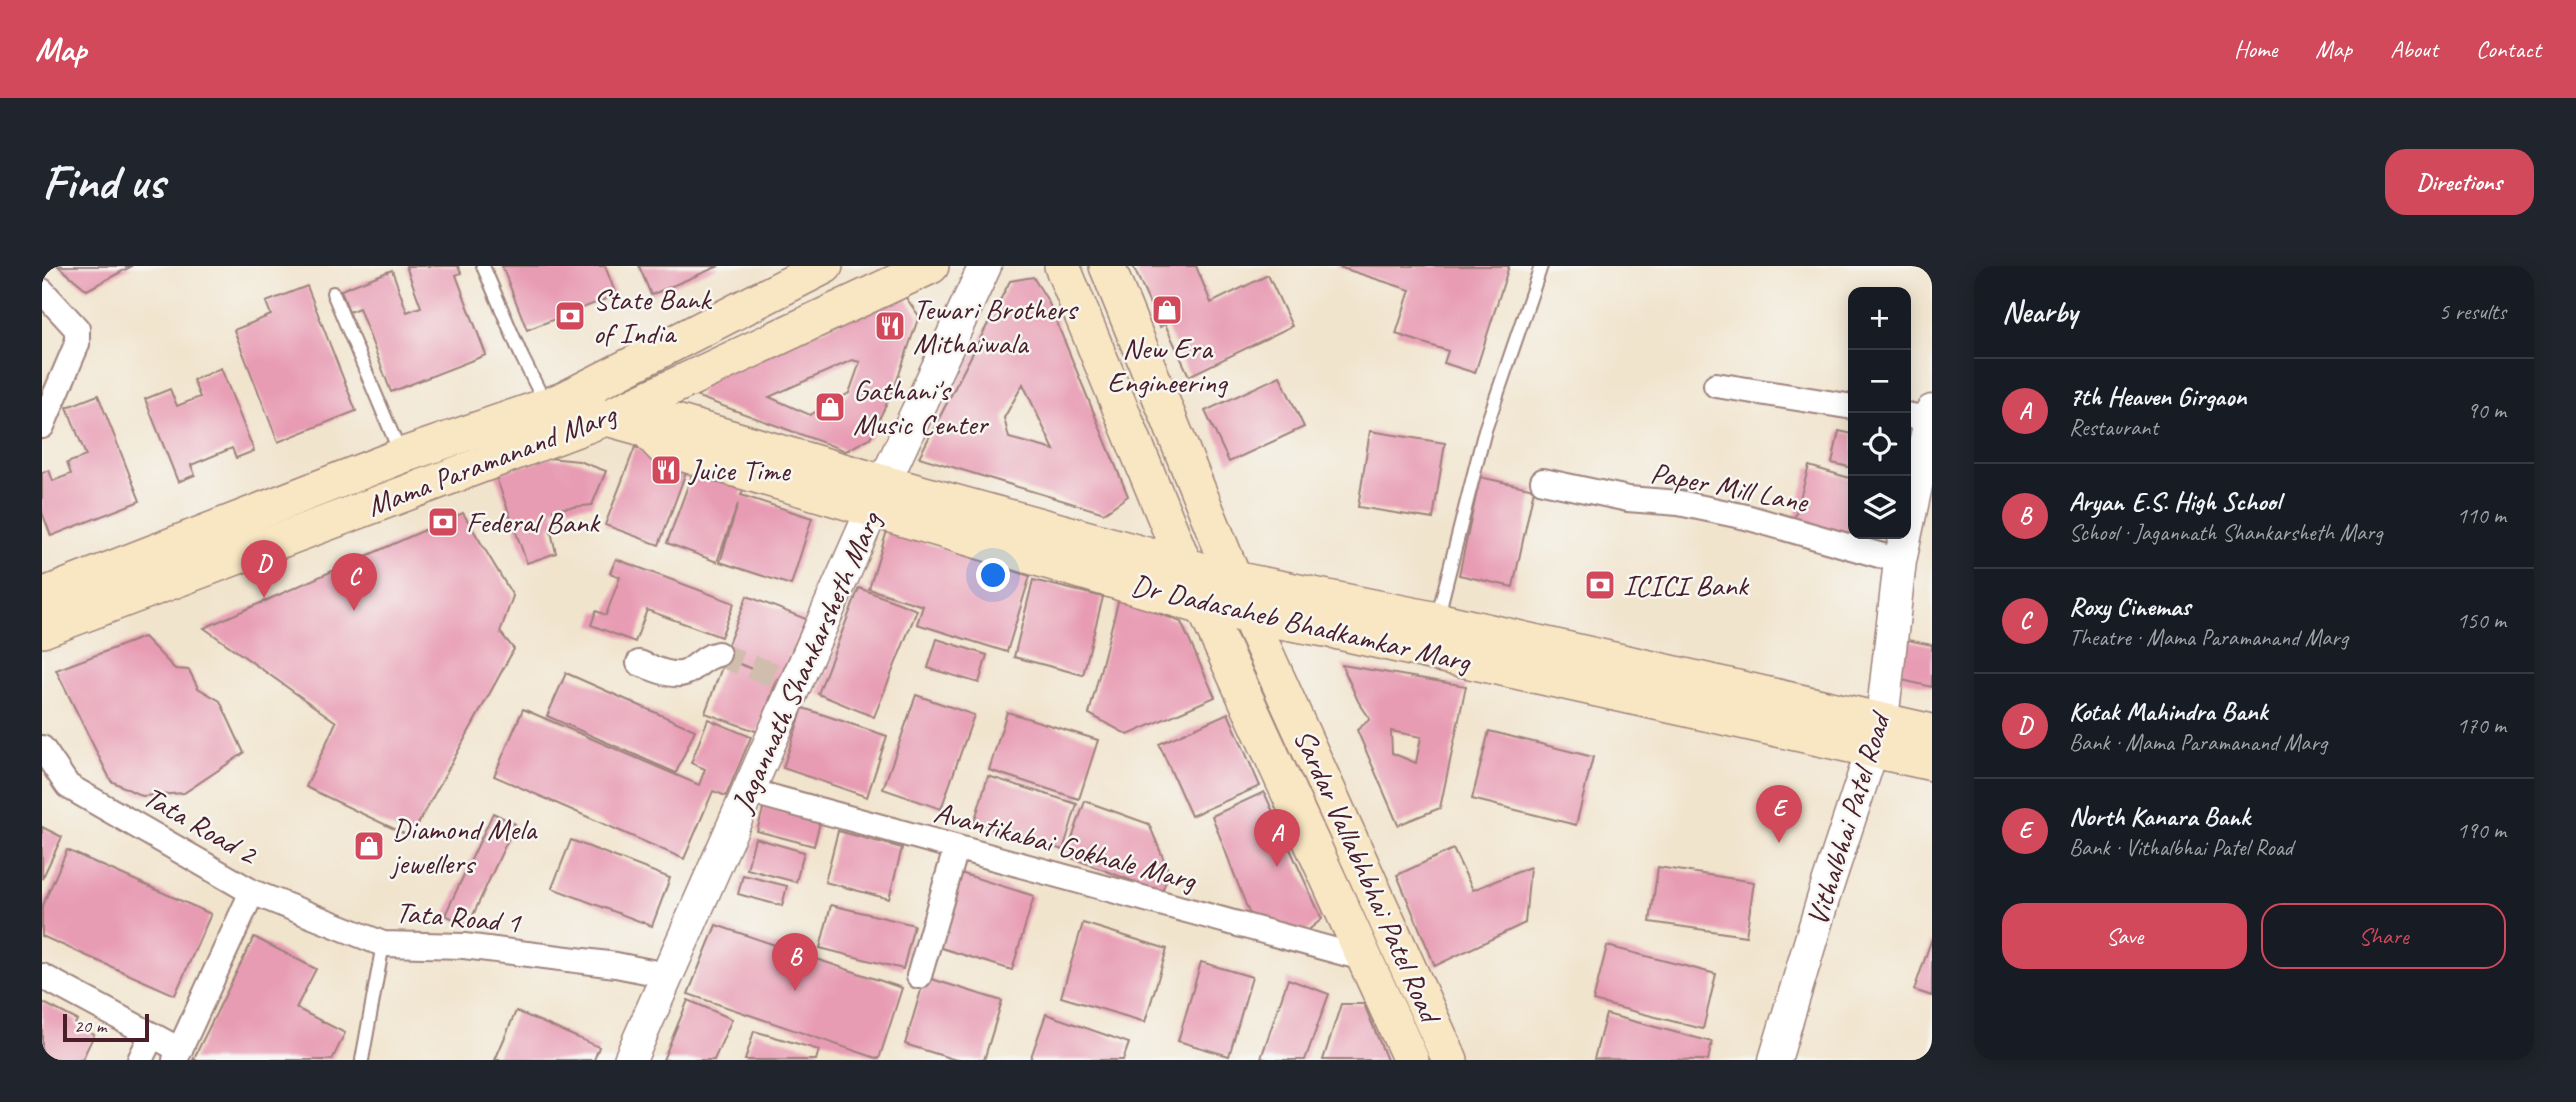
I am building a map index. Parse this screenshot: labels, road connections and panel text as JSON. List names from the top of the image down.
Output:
{
  "streets": {
    "main road": ["Mama Paramanand Marg", "Dr Dadasaheb Bhadkamkar Marg", "Sardar Vallabhbhai Patel Road"],
    "street": [
      "Paper Mill Lane",
      "Jagannath Shankarsheth Marg",
      "Vithalbhai Patel Road",
      "Tata Road 2",
      "Avantikabai Gokhale Marg",
      "Tata Road 1"
    ]
  },
  "crossings": [
    ["Mama Paramanand Marg", "Dr Dadasaheb Bhadkamkar Marg"],
    ["Paper Mill Lane", "Vithalbhai Patel Road"],
    ["Dr Dadasaheb Bhadkamkar Marg", "Jagannath Shankarsheth Marg"],
    ["Dr Dadasaheb Bhadkamkar Marg", "Vithalbhai Patel Road"],
    ["Dr Dadasaheb Bhadkamkar Marg", "Sardar Vallabhbhai Patel Road"],
    ["Jagannath Shankarsheth Marg", "Avantikabai Gokhale Marg"],
    ["Jagannath Shankarsheth Marg", "Tata Road 1"],
    ["Tata Road 2", "Tata Road 1"],
    ["Avantikabai Gokhale Marg", "Sardar Vallabhbhai Patel Road"]
  ],
  "places": {
    "shop": ["New Era Engineering", "Gathani's Music Center", "Diamond Mela jewellers"],
    "bank": ["State Bank of India", "Federal Bank", "ICICI Bank"],
    "restaurant": ["Tewari Brothers Mithaiwala", "Juice Time"]
  },
  "scale_bar": "20 m",
  "page": {
    "header": "Map",
    "nav": [
      "Home",
      "Map",
      "About",
      "Contact"
    ],
    "buttons": [
      "Directions",
      ["Save", "Share"]
    ],
    "title": "Find us",
    "heading": ["Nearby", "5 results"],
    "map_buttons": ["+", "−"],
    "list": [
      {
        "mark": "A",
        "name": "7th Heaven Girgaon",
        "note": "Restaurant",
        "value": "90 m"
      },
      {
        "mark": "B",
        "name": "Aryan E.S. High School",
        "note": "School · Jagannath Shankarsheth Marg",
        "value": "110 m"
      },
      {
        "mark": "C",
        "name": "Roxy Cinemas",
        "note": "Theatre · Mama Paramanand Marg",
        "value": "150 m"
      },
      {
        "mark": "D",
        "name": "Kotak Mahindra Bank",
        "note": "Bank · Mama Paramanand Marg",
        "value": "170 m"
      },
      {
        "mark": "E",
        "name": "North Kanara Bank",
        "note": "Bank · Vithalbhai Patel Road",
        "value": "190 m"
      }
    ],
    "pins": [
      "D",
      "C",
      "E",
      "A",
      "B"
    ],
    "scale": "20 m"
  }
}
